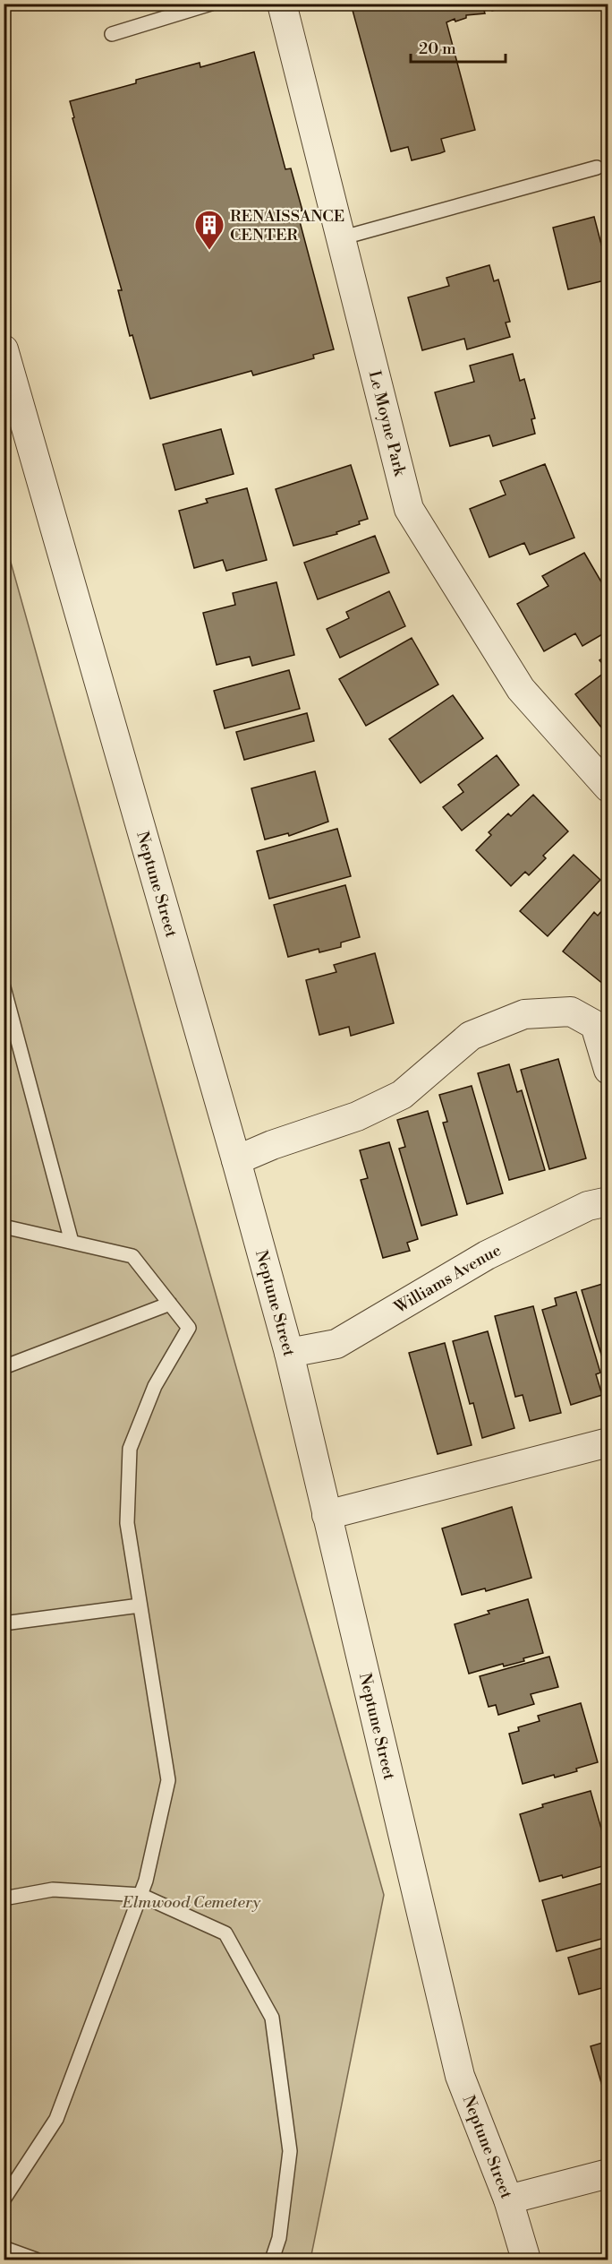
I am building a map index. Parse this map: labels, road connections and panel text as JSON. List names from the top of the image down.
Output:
{
  "streets": {
    "street": ["Le Moyne Park", "Neptune Street", "Williams Avenue"]
  },
  "crossings": [
    ["Neptune Street", "Williams Avenue"]
  ],
  "parks": ["Elmwood Cemetery"],
  "places": {
    "building": ["RENAISSANCE CENTER"]
  },
  "scale_bar": "20 m"
}
